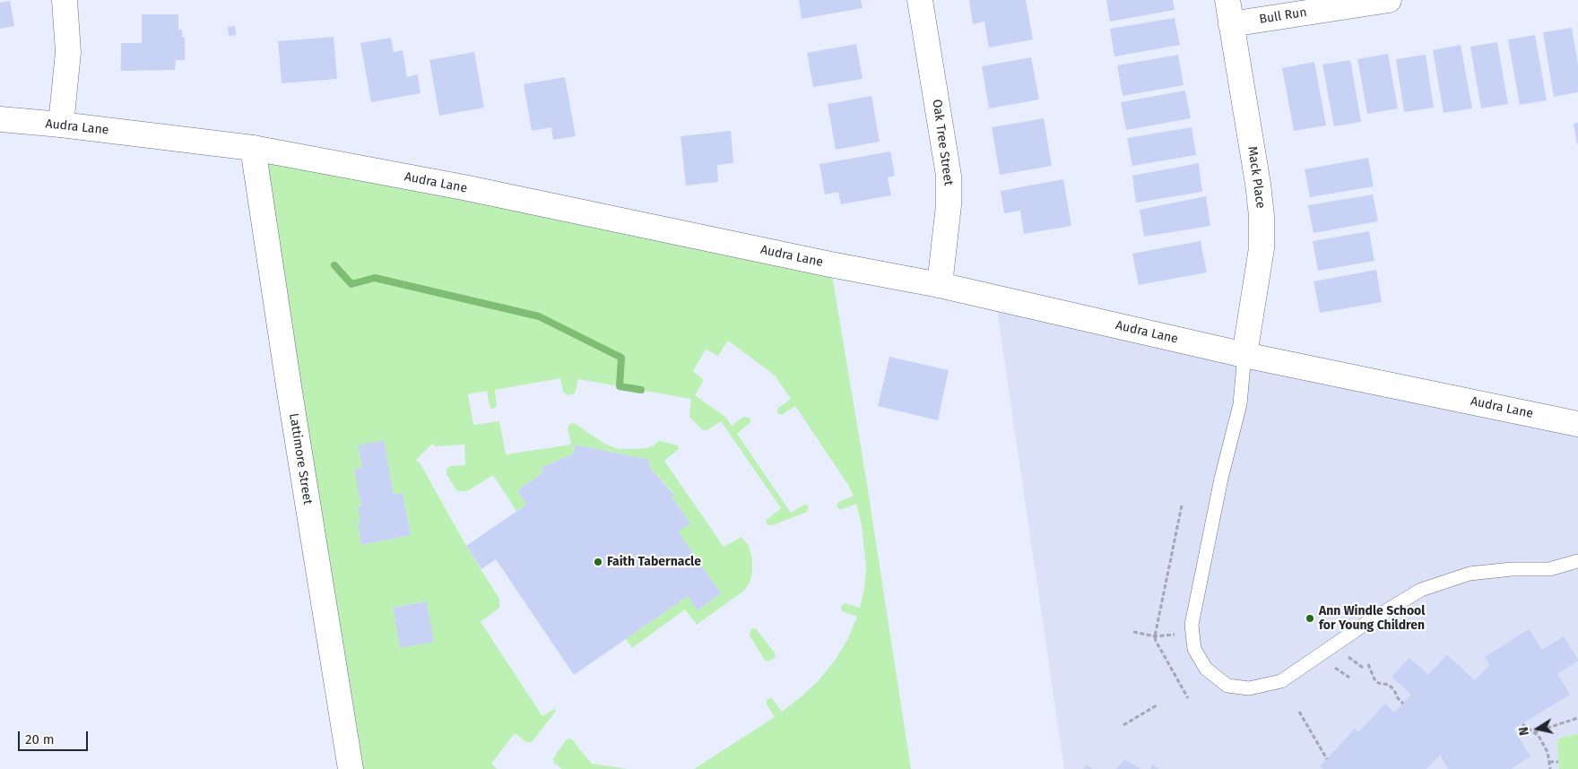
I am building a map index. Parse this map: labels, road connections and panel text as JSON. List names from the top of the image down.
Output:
{
  "streets": {
    "street": [
      "Bull Run",
      "Audra Lane",
      "Oak Tree Street",
      "Mack Place",
      "Lattimore Street"
    ]
  },
  "crossings": [
    ["Bull Run", "Mack Place"],
    ["Audra Lane", "Oak Tree Street"],
    ["Audra Lane", "Mack Place"],
    ["Audra Lane", "Lattimore Street"]
  ],
  "places": ["Faith Tabernacle", "Ann Windle School for Young Children"],
  "scale_bar": "20 m",
  "north": "left"
}
